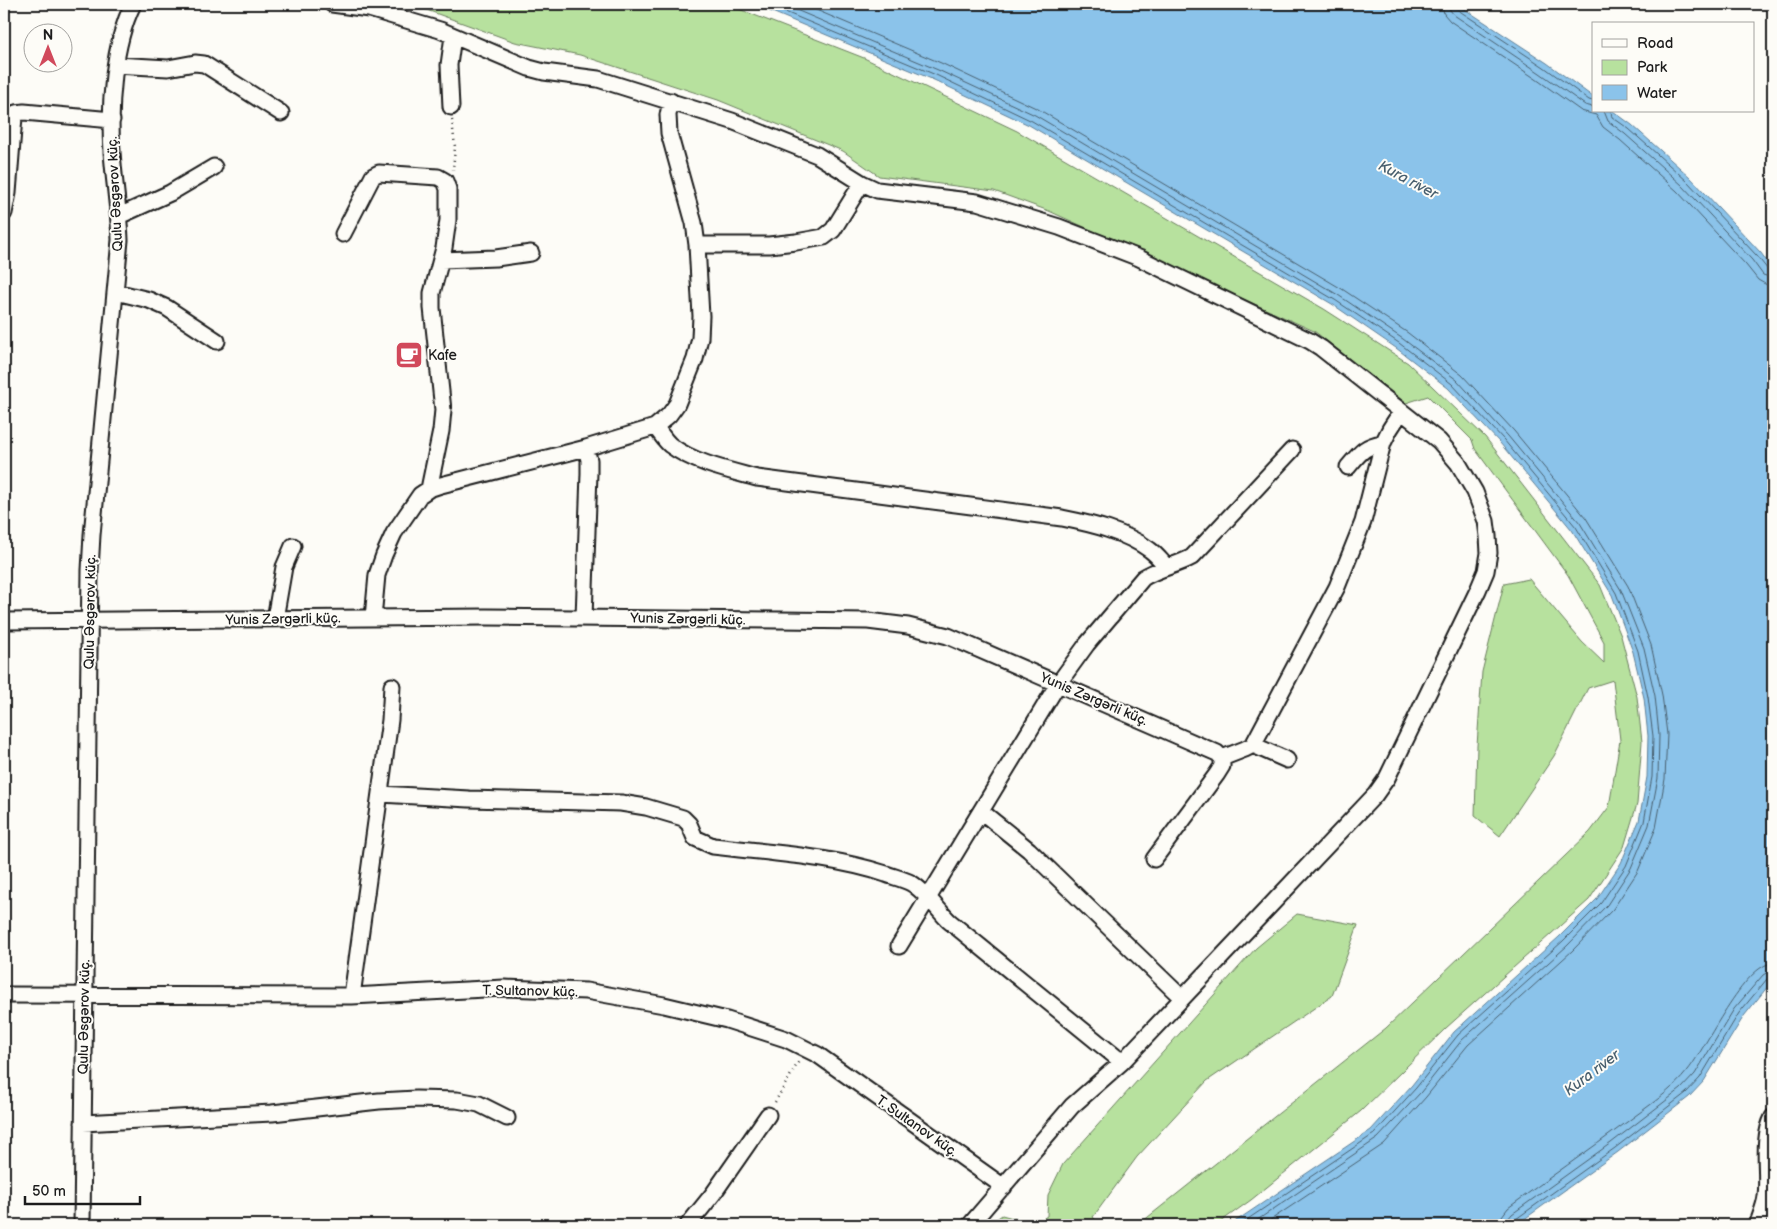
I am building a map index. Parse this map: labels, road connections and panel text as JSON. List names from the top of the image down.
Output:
{
  "streets": {
    "street": ["Qulu Əsgərov küç.", "Yunis Zərgərli küç.", "T. Sultanov küç."]
  },
  "crossings": [
    ["Qulu Əsgərov küç.", "Yunis Zərgərli küç."],
    ["Qulu Əsgərov küç.", "T. Sultanov küç."]
  ],
  "water": ["Kura river"],
  "places": {
    "cafe": ["Kafe"]
  },
  "legend": ["Road", "Park", "Water"],
  "scale_bar": "50 m",
  "north": "top"
}
